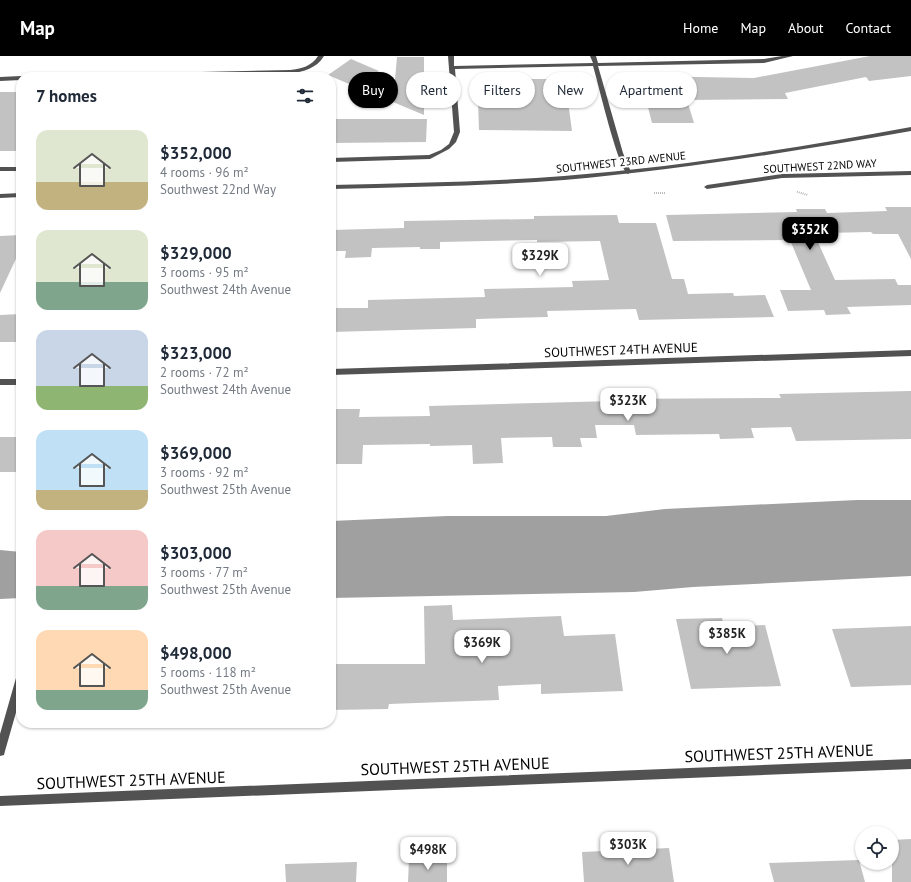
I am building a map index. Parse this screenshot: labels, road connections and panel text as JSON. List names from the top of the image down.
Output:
{
  "streets": {
    "street": [
      "SOUTHWEST 23RD AVENUE",
      "SOUTHWEST 22ND WAY",
      "SOUTHWEST 24TH AVENUE",
      "SOUTHWEST 25TH AVENUE"
    ]
  },
  "page": {
    "header": "Map",
    "nav": [
      "Home",
      "Map",
      "About",
      "Contact"
    ],
    "chip": [
      "Buy",
      "Rent",
      "Filters",
      "New",
      "Apartment"
    ],
    "heading": "7 homes",
    "list": [
      {
        "name": "$352,000",
        "note": "4 rooms · 96 m² · Southwest 22nd Way"
      },
      {
        "name": "$329,000",
        "note": "3 rooms · 95 m² · Southwest 24th Avenue"
      },
      {
        "name": "$323,000",
        "note": "2 rooms · 72 m² · Southwest 24th Avenue"
      },
      {
        "name": "$369,000",
        "note": "3 rooms · 92 m² · Southwest 25th Avenue"
      },
      {
        "name": "$303,000",
        "note": "3 rooms · 77 m² · Southwest 25th Avenue"
      },
      {
        "name": "$498,000",
        "note": "5 rooms · 118 m² · Southwest 25th Avenue"
      }
    ],
    "price": [
      "$352K",
      "$329K",
      "$323K",
      "$385K",
      "$369K",
      "$303K",
      "$498K"
    ]
  }
}
